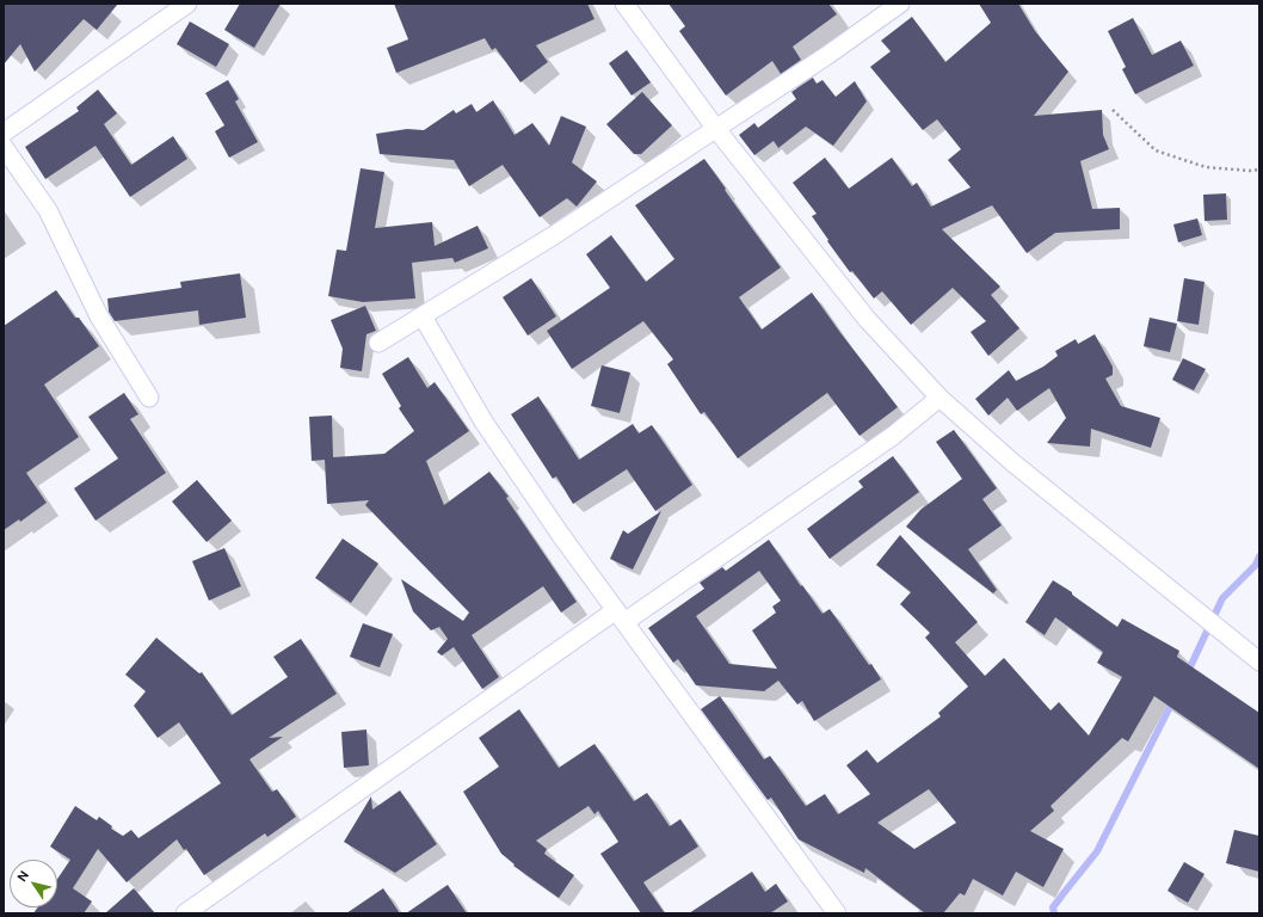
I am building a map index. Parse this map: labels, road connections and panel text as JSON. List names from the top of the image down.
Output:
{
  "north": "top left"
}
